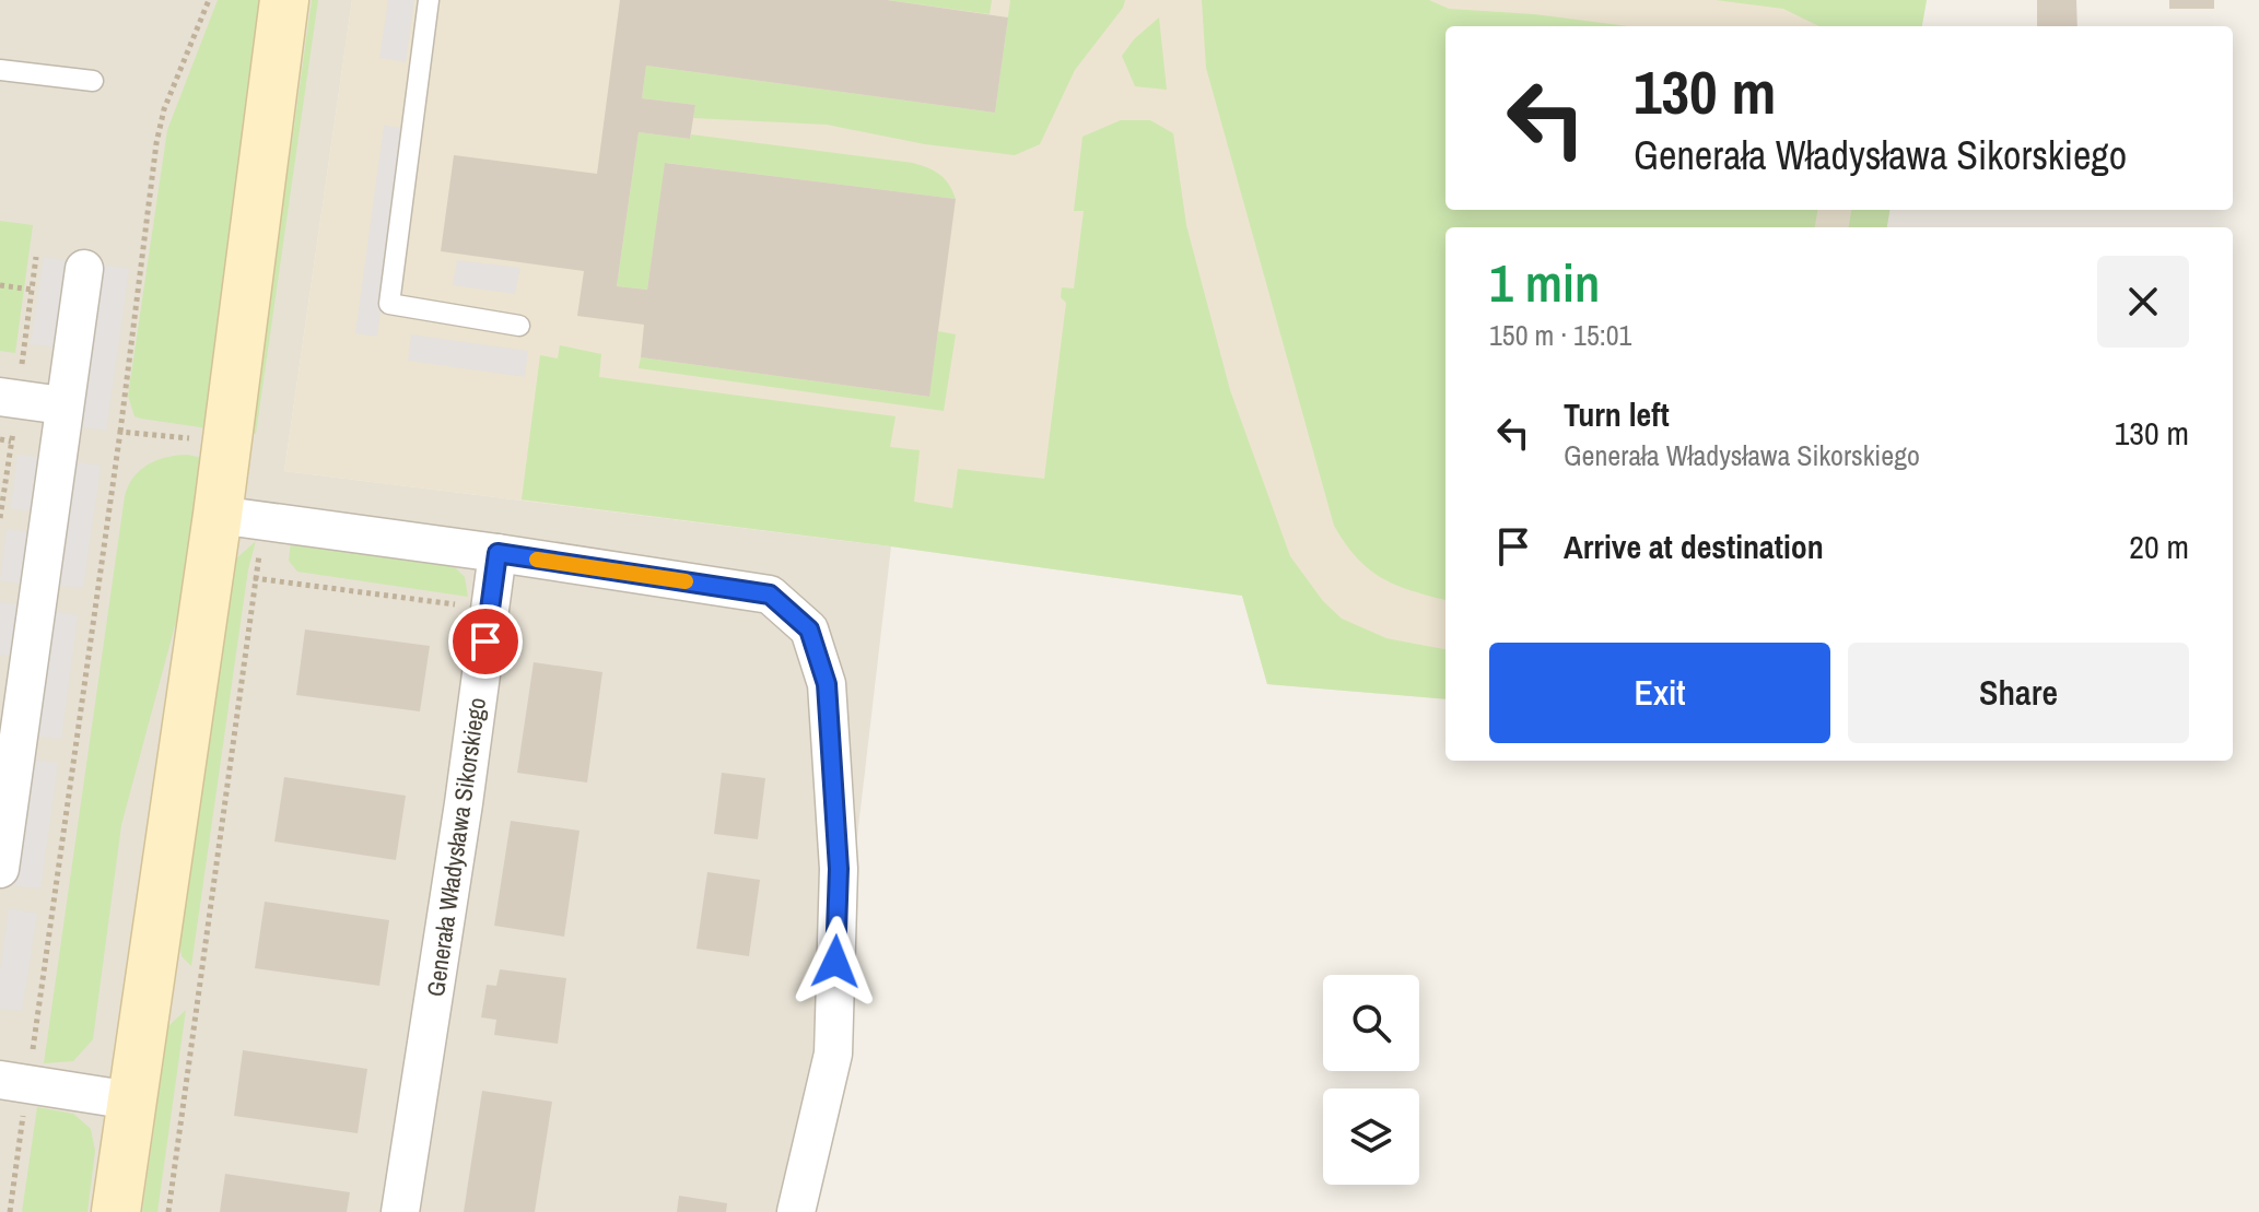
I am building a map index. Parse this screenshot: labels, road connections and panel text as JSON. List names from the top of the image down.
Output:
{
  "streets": {
    "street": ["Generała Władysława Sikorskiego"]
  },
  "page": {
    "turn": ["130 m", "Generała Władysława Sikorskiego"],
    "heading": ["1 min", "150 m · 15:01"],
    "list": [
      {
        "name": "Turn left",
        "note": "Generała Władysława Sikorskiego",
        "value": "130 m"
      },
      {
        "name": "Arrive at destination",
        "value": "20 m"
      }
    ],
    "buttons": ["Exit", "Share"]
  }
}
